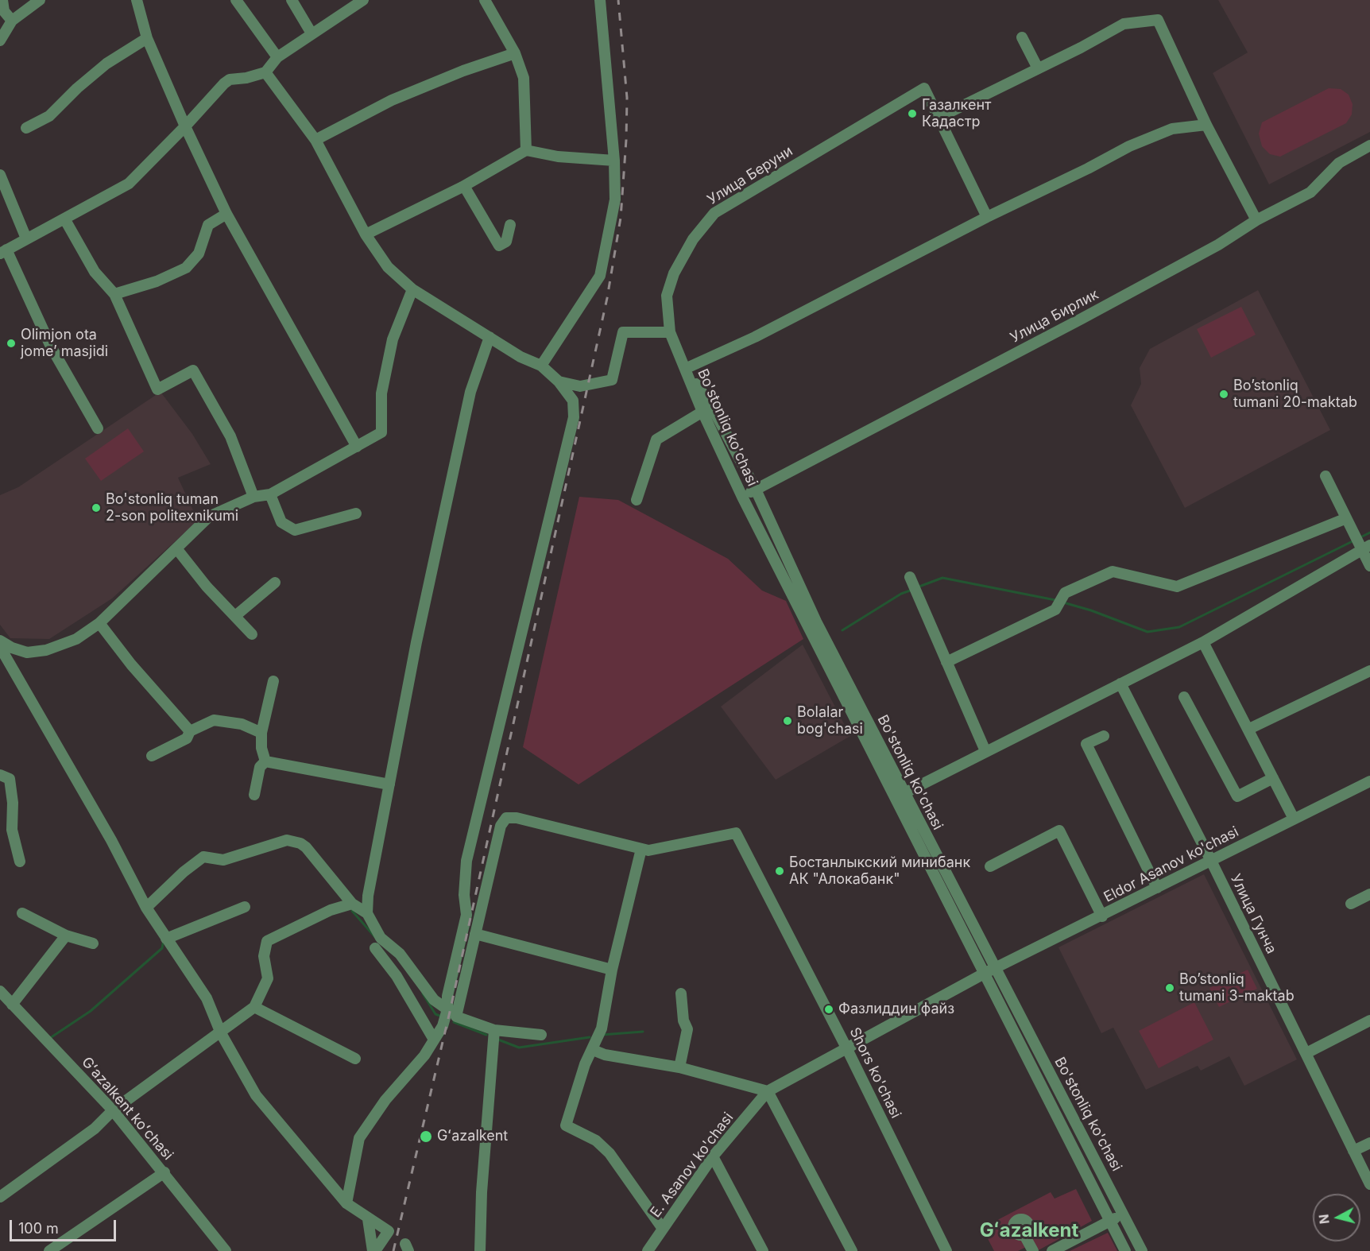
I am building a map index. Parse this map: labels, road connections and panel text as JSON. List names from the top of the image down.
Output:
{
  "streets": {
    "street": [
      "Улица Беруни",
      "Улица Бирлик",
      "Bo'stonliq ko'chasi",
      "Eldor Asanov ko'chasi",
      "Улица Гунча",
      "Shors ko'chasi",
      "Gʻazalkent koʻchasi",
      "E. Asanov ko'chasi"
    ]
  },
  "crossings": [
    ["Улица Беруни", "Bo'stonliq ko'chasi"],
    ["Улица Бирлик", "Bo'stonliq ko'chasi"],
    ["Bo'stonliq ko'chasi", "Eldor Asanov ko'chasi"],
    ["Bo'stonliq ko'chasi", "E. Asanov ko'chasi"],
    ["Eldor Asanov ko'chasi", "Улица Гунча"],
    ["Eldor Asanov ko'chasi", "E. Asanov ko'chasi"],
    ["Shors ko'chasi", "E. Asanov ko'chasi"]
  ],
  "districts": ["Gʻazalkent"],
  "places": [
    "Газалкент Кадастр",
    "Olimjon ota jome’ masjidi",
    "Bo’stonliq tumani 20-maktab",
    "Bo'stonliq tuman 2-son politexnikumi",
    "Bolalar bog'chasi",
    "Бостанлыкский минибанк АК \"Алокабанк\"",
    "Bo’stonliq tumani 3-maktab",
    "Фазлиддин файз",
    "Gʻazalkent"
  ],
  "scale_bar": "100 m",
  "north": "left"
}
